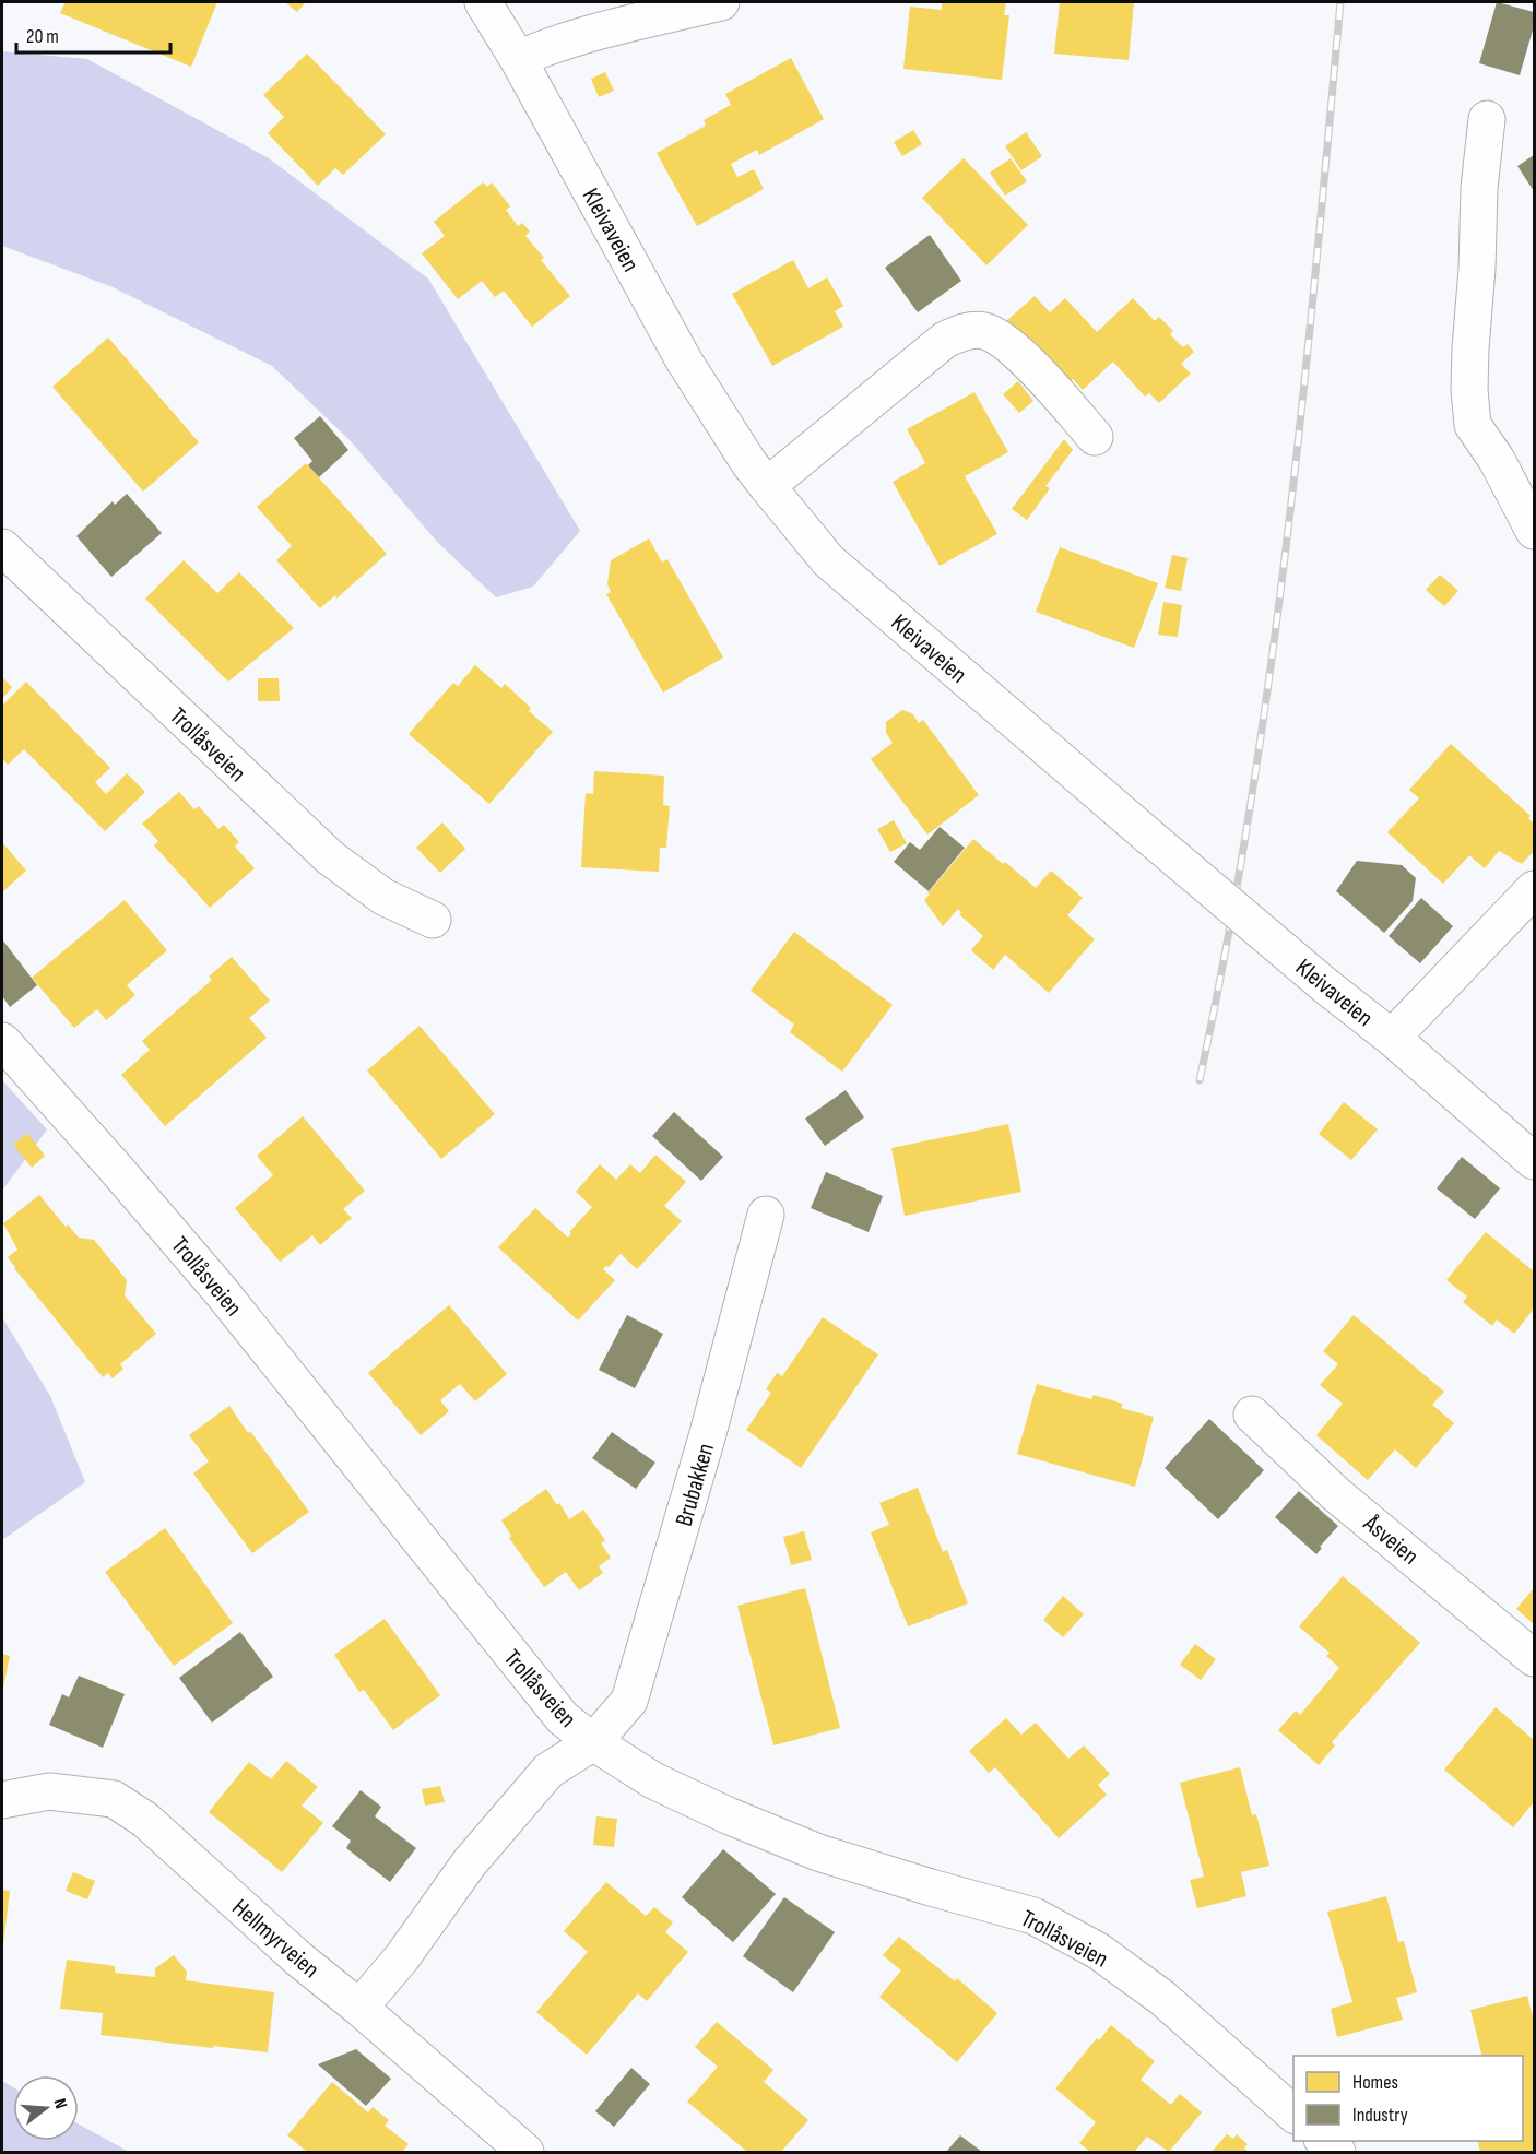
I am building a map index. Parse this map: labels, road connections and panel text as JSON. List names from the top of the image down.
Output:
{
  "streets": {
    "street": [
      "Kleivaveien",
      "Trollåsveien",
      "Brubakken",
      "Åsveien",
      "Hellmyrveien"
    ]
  },
  "crossings": [
    ["Trollåsveien", "Brubakken"],
    ["Brubakken", "Hellmyrveien"]
  ],
  "legend": ["Homes", "Industry"],
  "scale_bar": "20 m",
  "north": "right"
}
